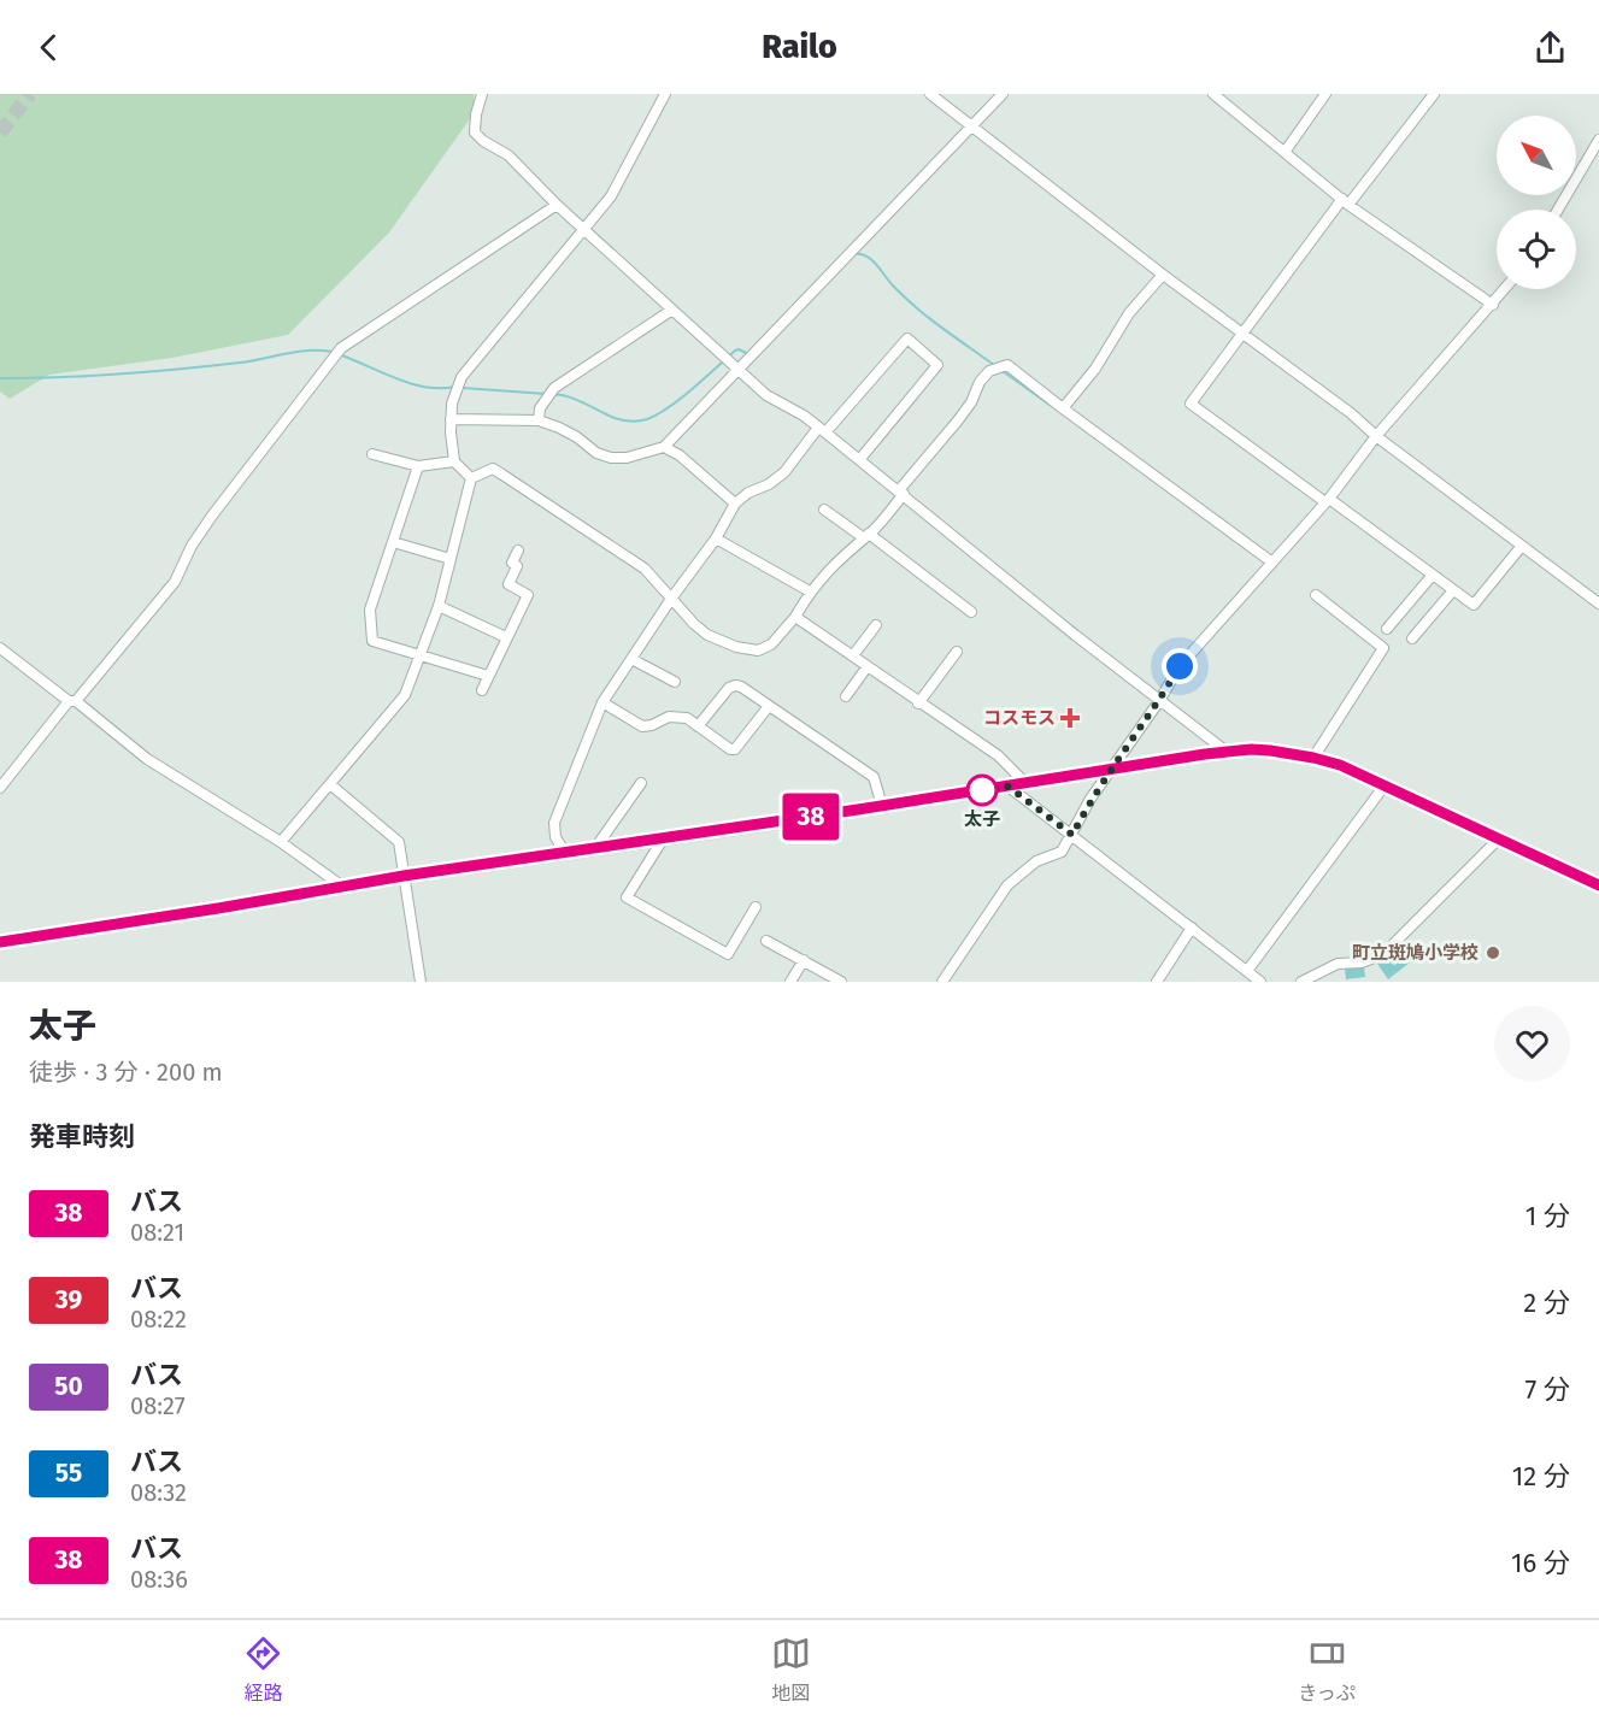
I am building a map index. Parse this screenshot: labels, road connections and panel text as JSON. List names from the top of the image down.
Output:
{
  "places": {
    "health": ["コスモス"],
    "other": ["太子", "町立斑鳩小学校"]
  },
  "lines": ["bus line 38"],
  "north": "top left",
  "page": {
    "header": "Railo",
    "on_map": "38",
    "heading": [
      ["太子", "徒歩 · 3 分 · 200 m"],
      "発車時刻"
    ],
    "list": [
      {
        "mark": "38",
        "name": "バス",
        "note": "08:21",
        "value": "1 分"
      },
      {
        "mark": "39",
        "name": "バス",
        "note": "08:22",
        "value": "2 分"
      },
      {
        "mark": "50",
        "name": "バス",
        "note": "08:27",
        "value": "7 分"
      },
      {
        "mark": "55",
        "name": "バス",
        "note": "08:32",
        "value": "12 分"
      },
      {
        "mark": "38",
        "name": "バス",
        "note": "08:36",
        "value": "16 分"
      }
    ],
    "tabs": ["経路", "地図", "きっぷ"]
  }
}
